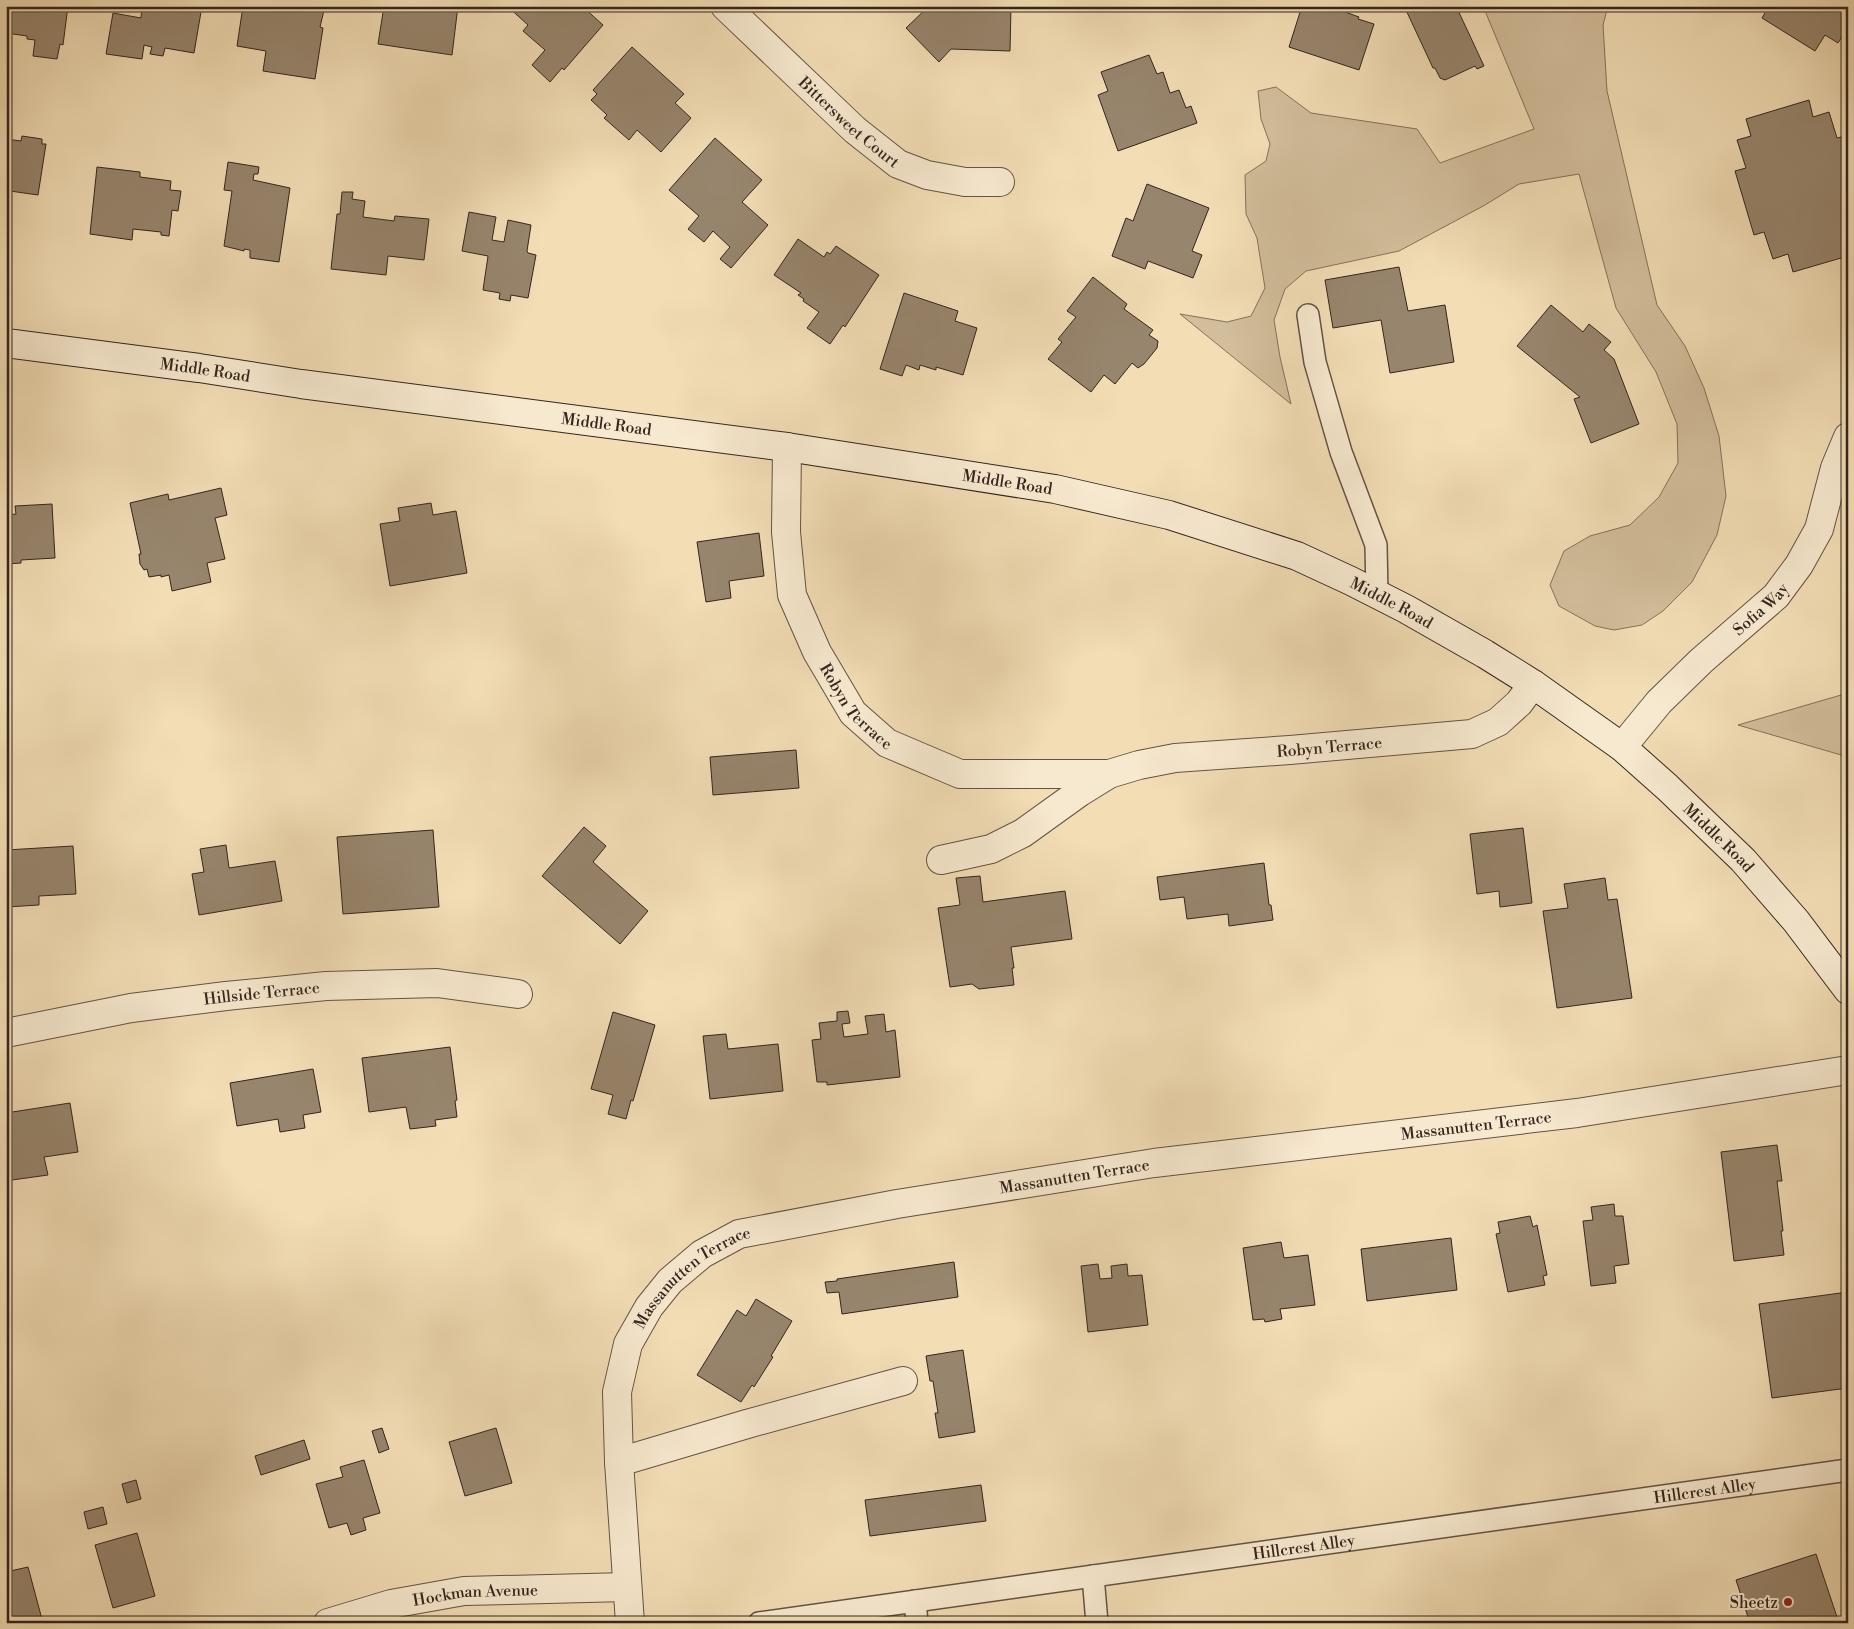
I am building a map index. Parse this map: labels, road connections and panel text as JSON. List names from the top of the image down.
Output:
{
  "streets": {
    "street": [
      "Bittersweet Court",
      "Middle Road",
      "Sofia Way",
      "Robyn Terrace",
      "Hillside Terrace",
      "Massanutten Terrace",
      "Hockman Avenue"
    ],
    "lane": ["Hillcrest Alley"]
  },
  "crossings": [
    ["Middle Road", "Sofia Way"],
    ["Middle Road", "Robyn Terrace"],
    ["Massanutten Terrace", "Hockman Avenue"]
  ],
  "places": ["Sheetz"]
}
